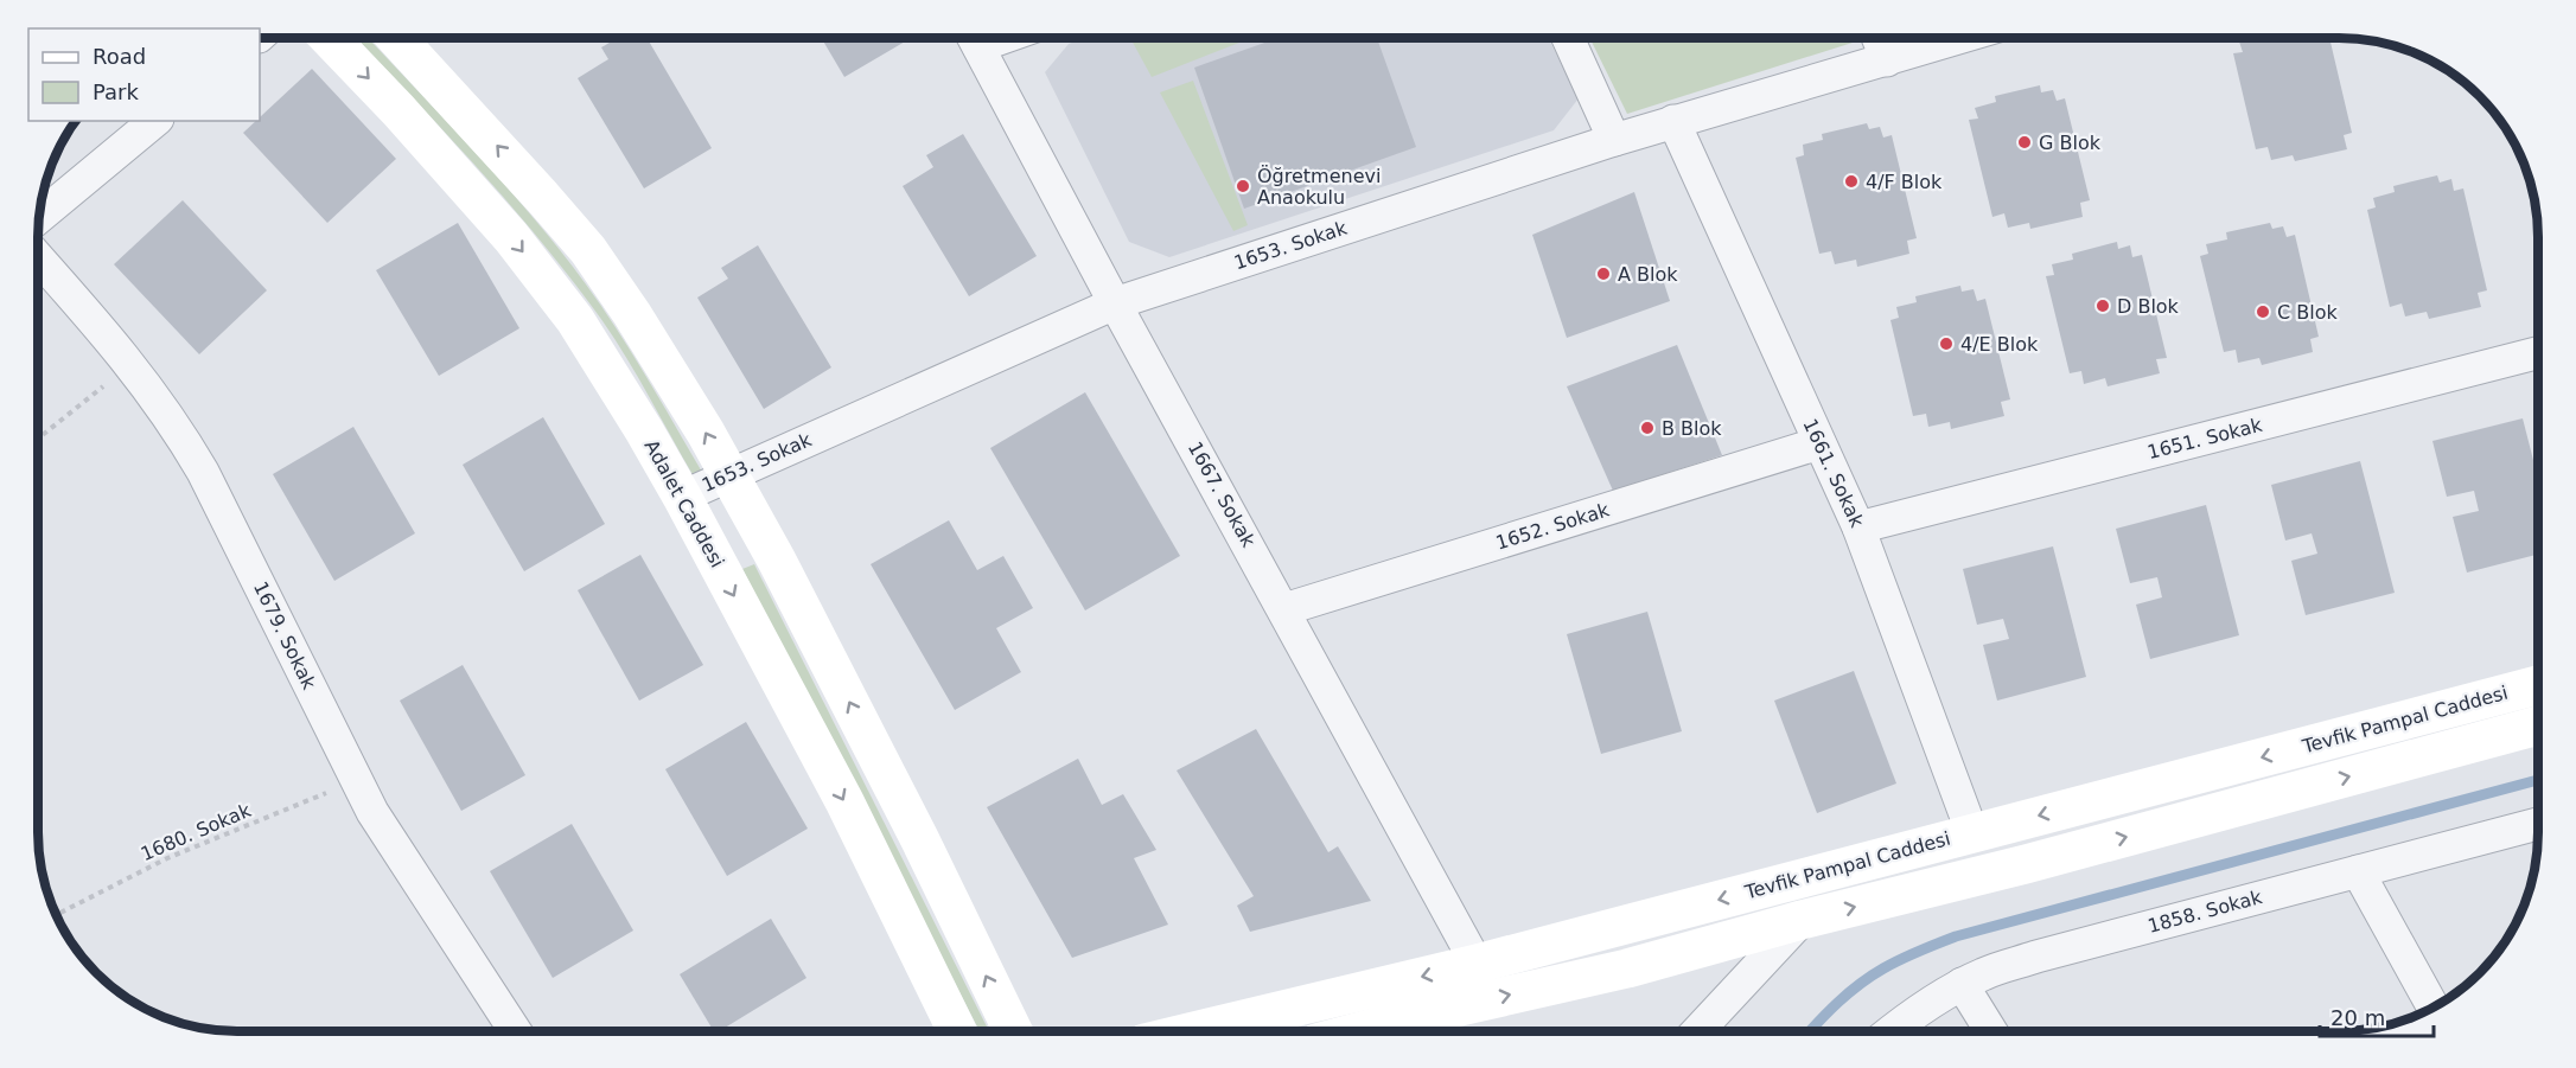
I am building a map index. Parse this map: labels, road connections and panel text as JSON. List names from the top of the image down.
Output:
{
  "streets": {
    "street": [
      "1653. Sokak",
      "1651. Sokak",
      "1661. Sokak",
      "1667. Sokak",
      "Adalet Caddesi",
      "1652. Sokak",
      "1679. Sokak",
      "Tevfik Pampal Caddesi",
      "1858. Sokak"
    ],
    "path": ["1680. Sokak"]
  },
  "crossings": [
    ["1653. Sokak", "1661. Sokak"],
    ["1653. Sokak", "1667. Sokak"],
    ["1653. Sokak", "Adalet Caddesi"],
    ["1651. Sokak", "1661. Sokak"],
    ["1661. Sokak", "1652. Sokak"],
    ["1661. Sokak", "Tevfik Pampal Caddesi"],
    ["1667. Sokak", "1652. Sokak"],
    ["1667. Sokak", "Tevfik Pampal Caddesi"],
    ["1679. Sokak", "1680. Sokak"]
  ],
  "places": [
    "G Blok",
    "4/F Blok",
    "Öğretmenevi Anaokulu",
    "A Blok",
    "D Blok",
    "C Blok",
    "4/E Blok",
    "B Blok"
  ],
  "legend": ["Road", "Park"],
  "scale_bar": "20 m"
}
